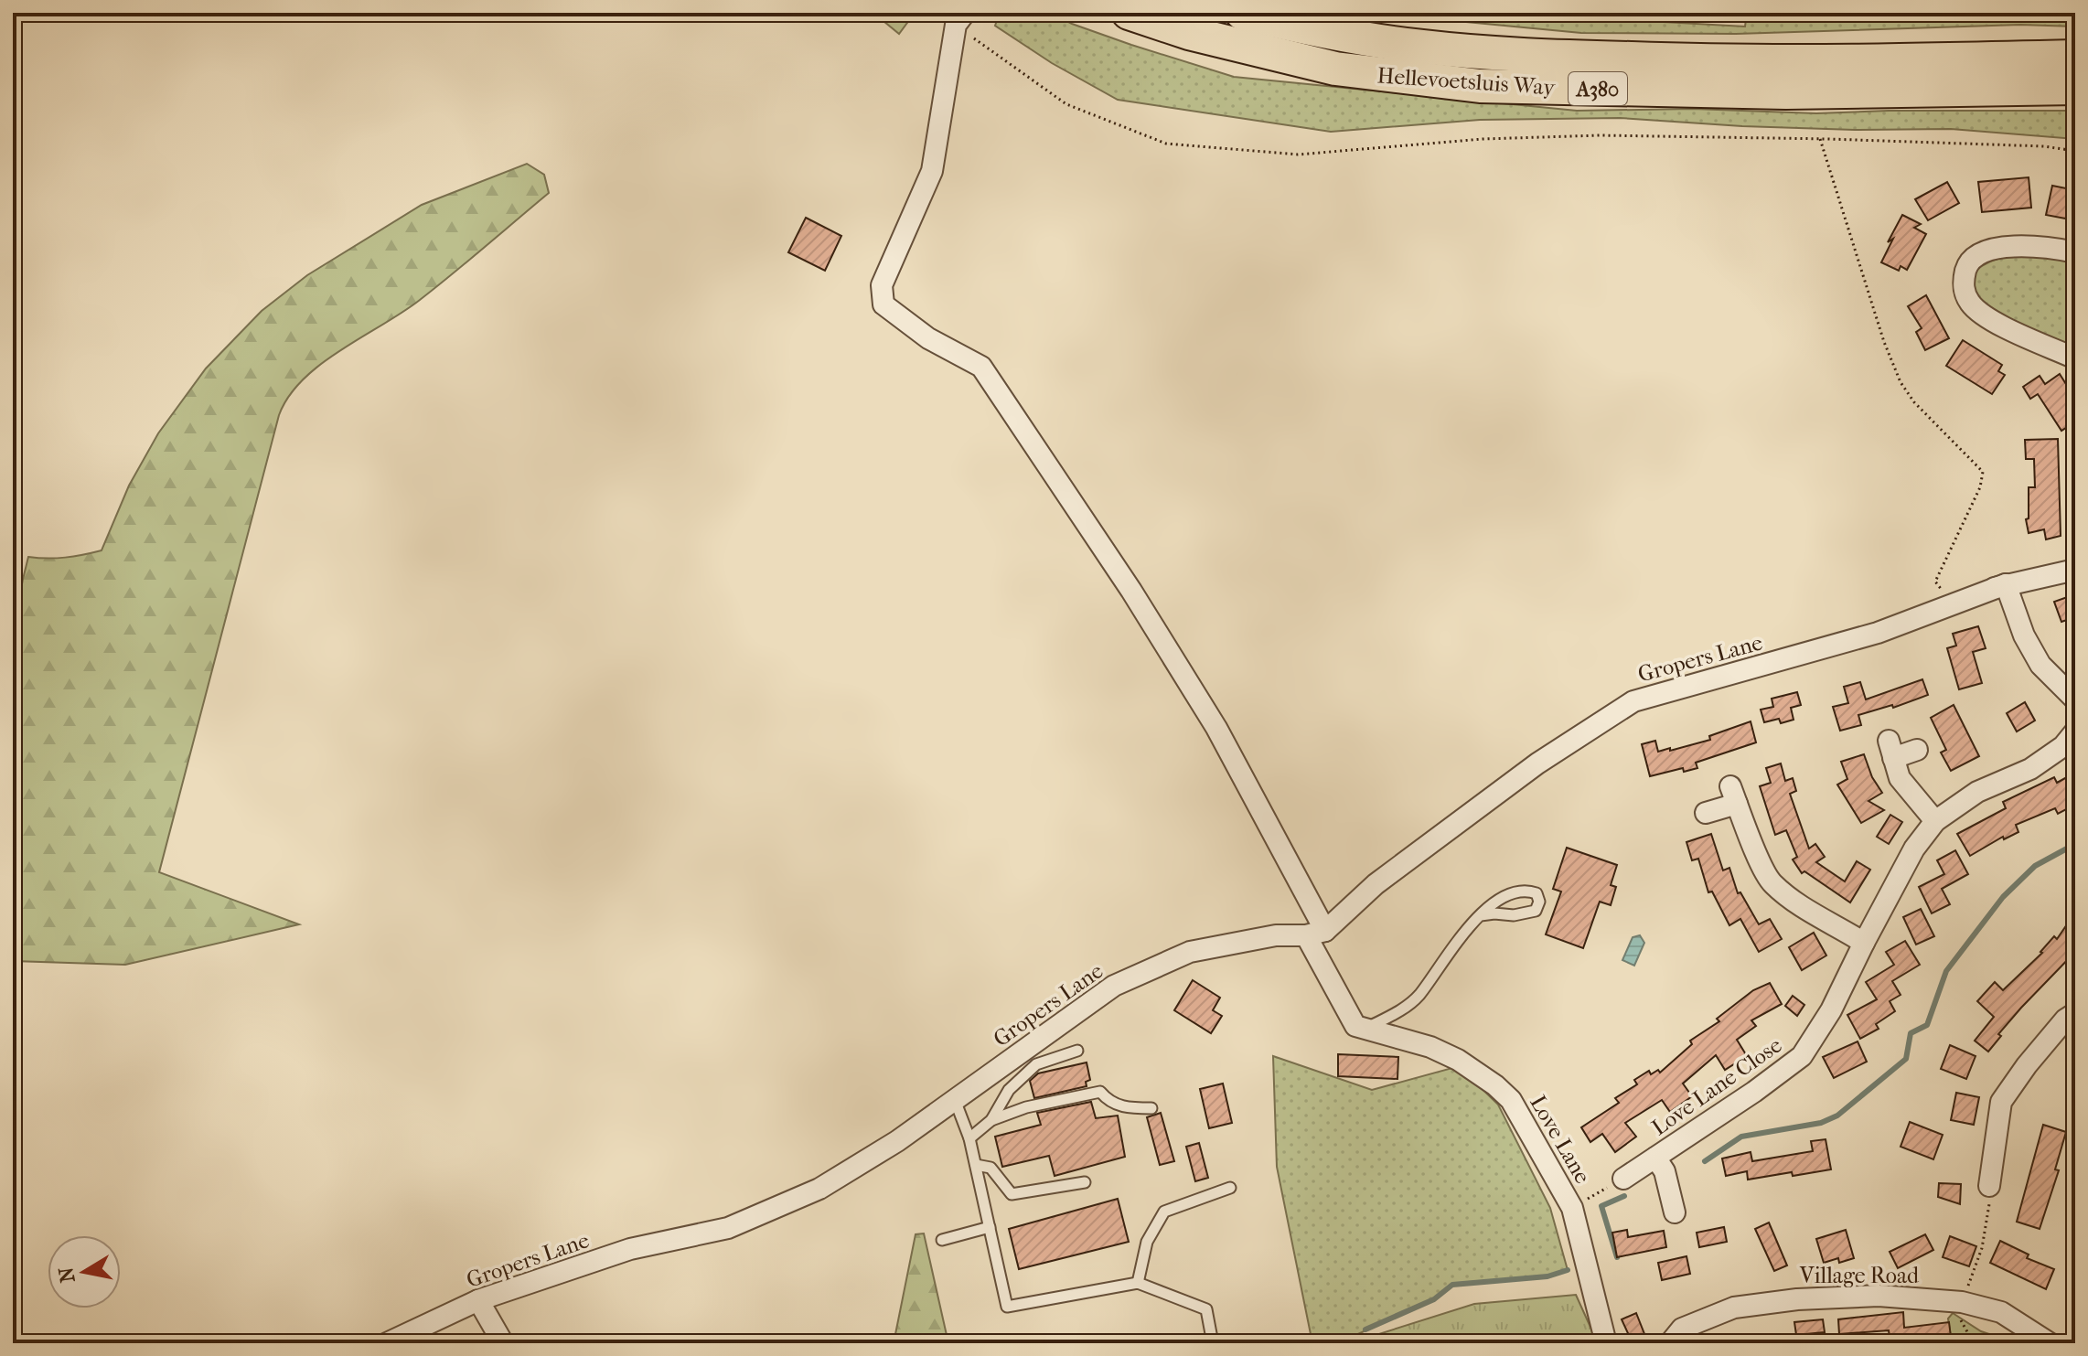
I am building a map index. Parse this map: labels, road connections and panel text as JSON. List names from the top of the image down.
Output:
{
  "streets": {
    "highway": ["Hellevoetsluis Way", "A380"],
    "street": [
      "Gropers Lane",
      "Love Lane Close",
      "Love Lane",
      "Village Road"
    ]
  },
  "north": "left"
}
